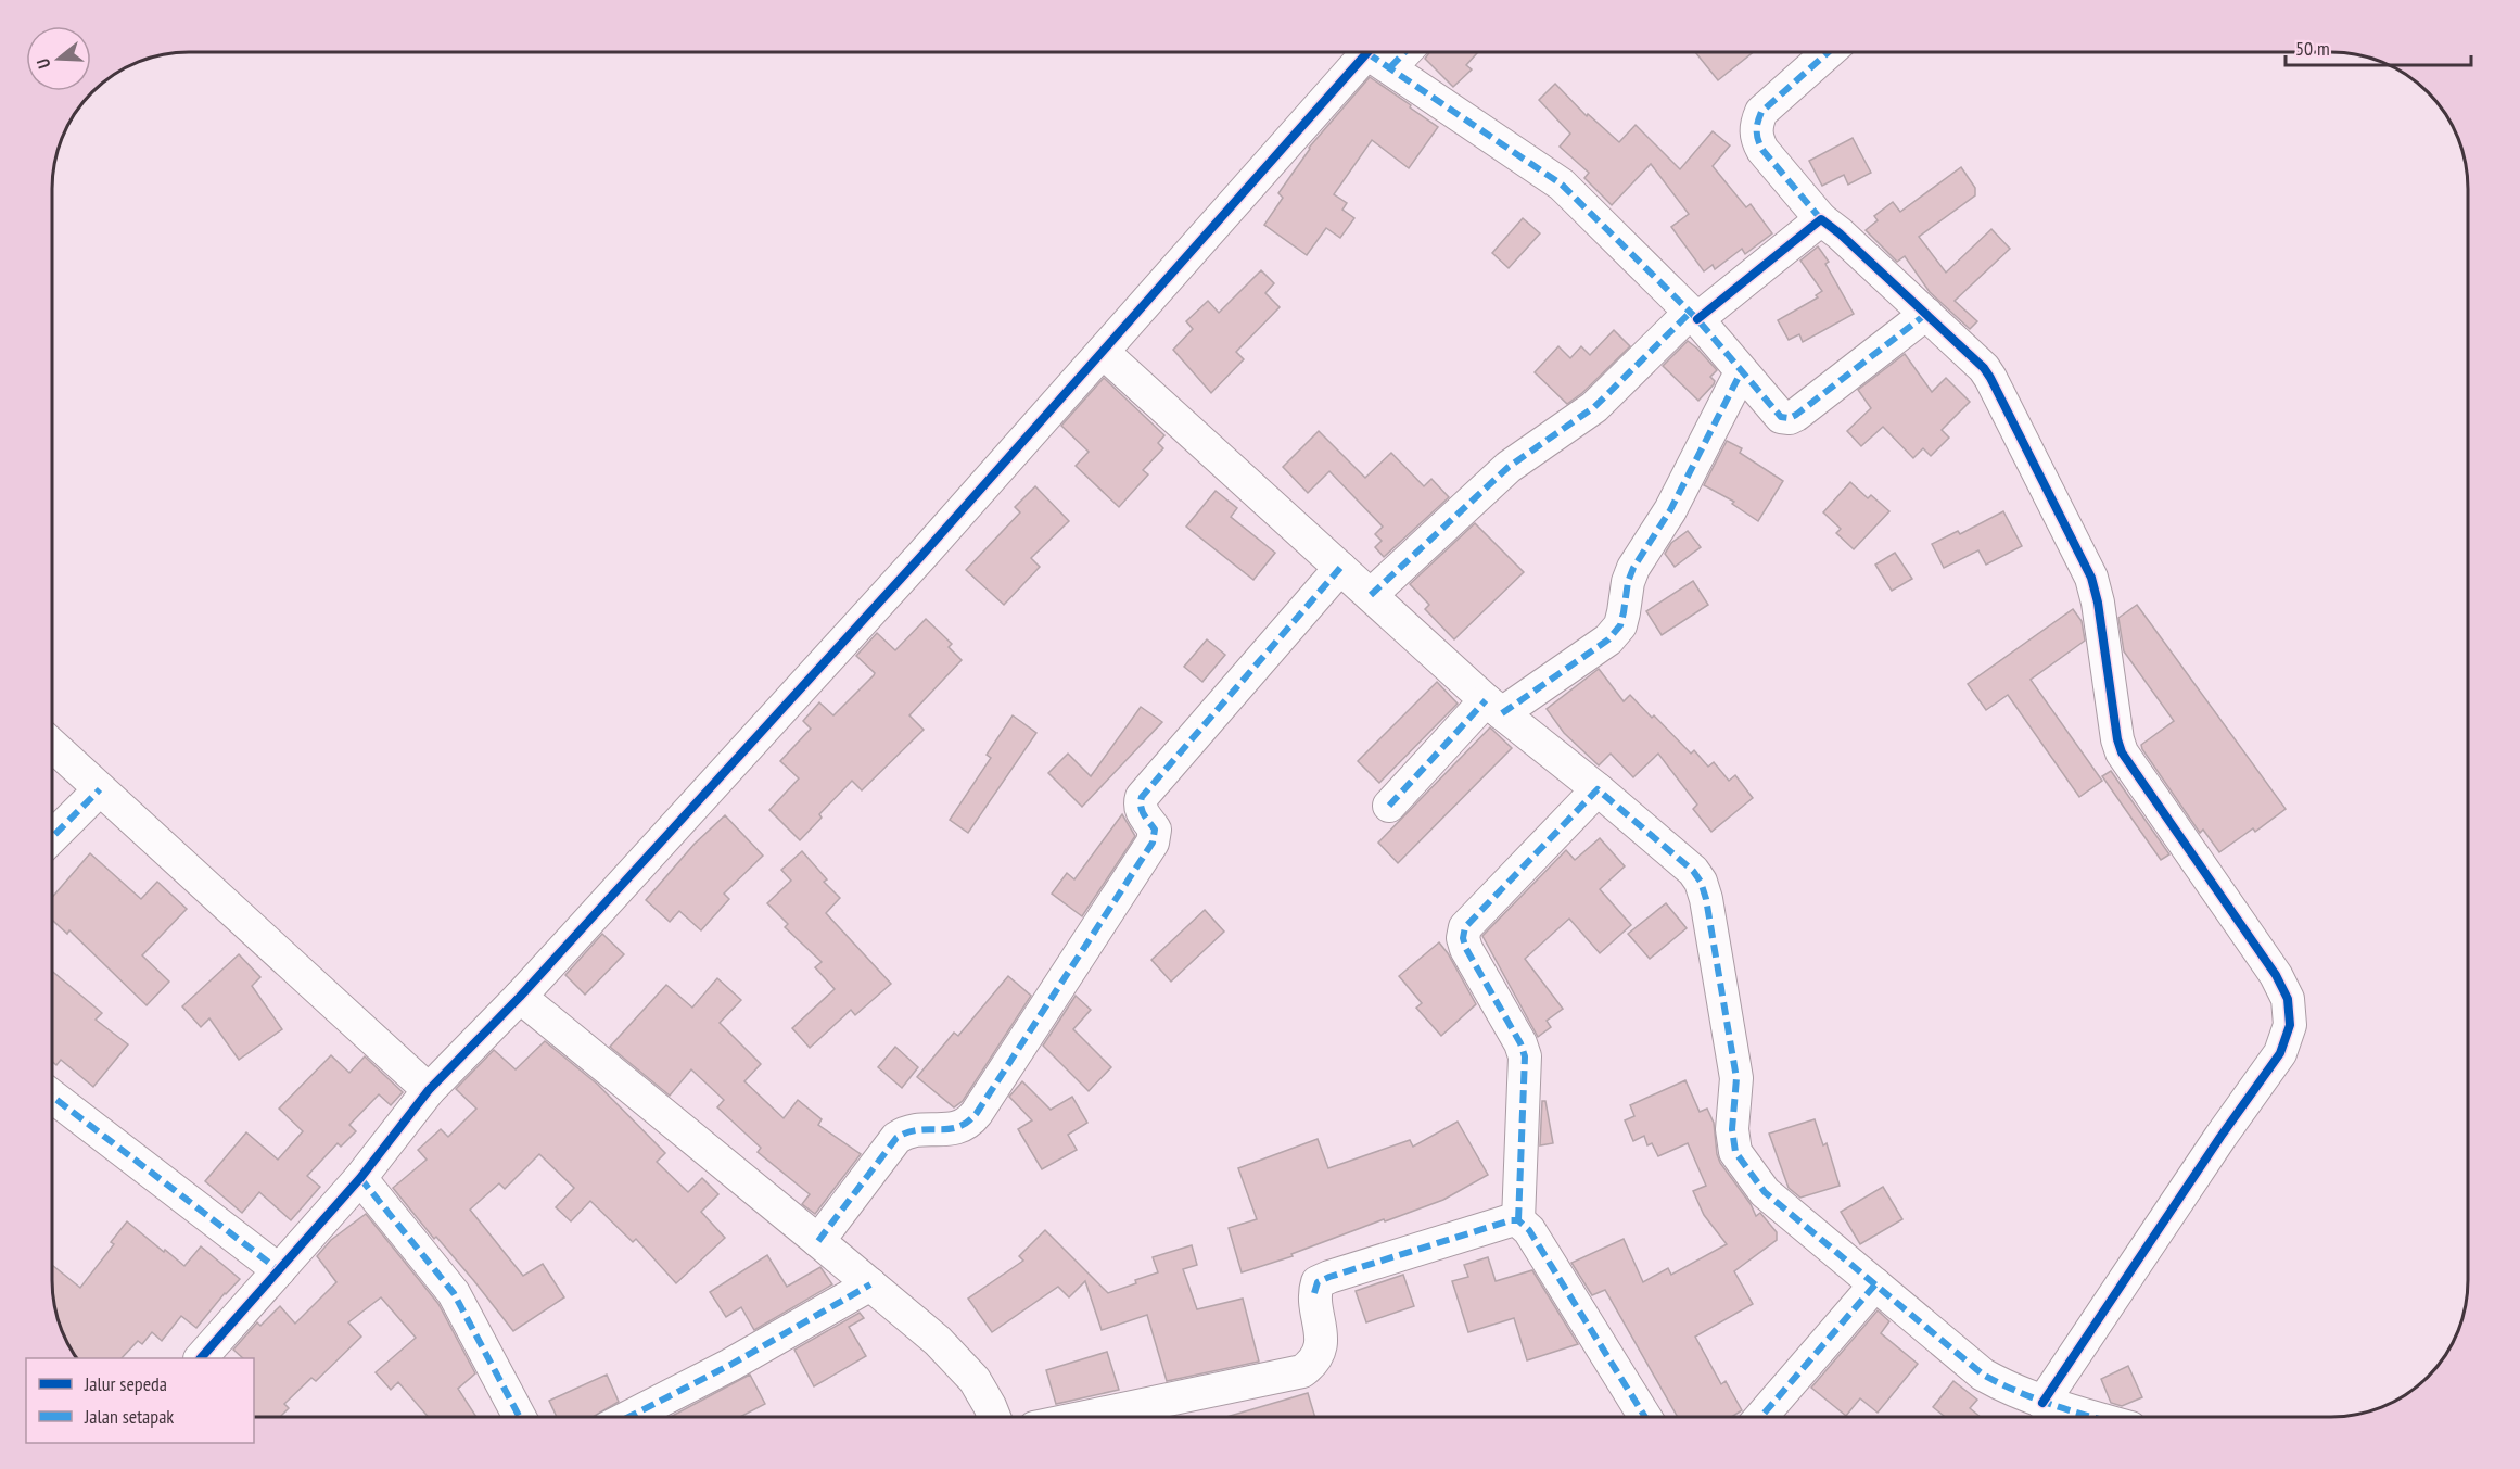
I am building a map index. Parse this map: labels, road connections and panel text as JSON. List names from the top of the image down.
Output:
{
  "legend": ["Jalur sepeda", "Jalan setapak"],
  "scale_bar": "50 m",
  "north": "left"
}
